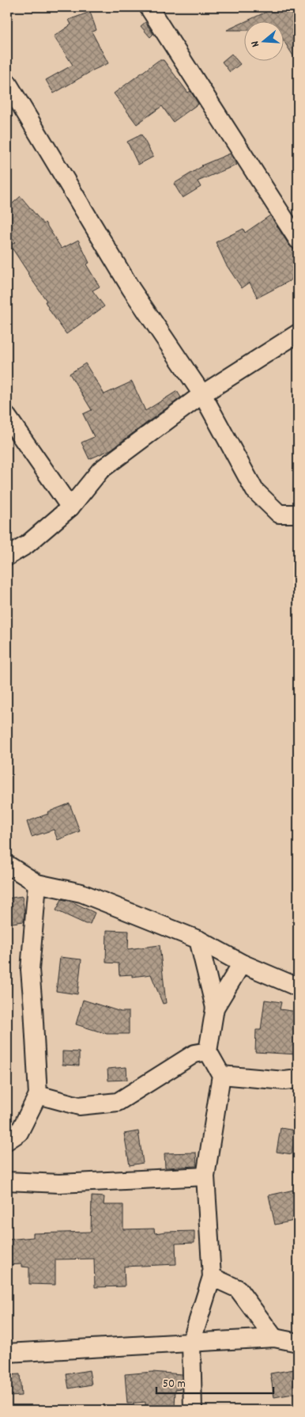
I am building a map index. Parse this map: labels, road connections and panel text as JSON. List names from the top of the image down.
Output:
{
  "scale_bar": "50 m",
  "north": "left"
}
